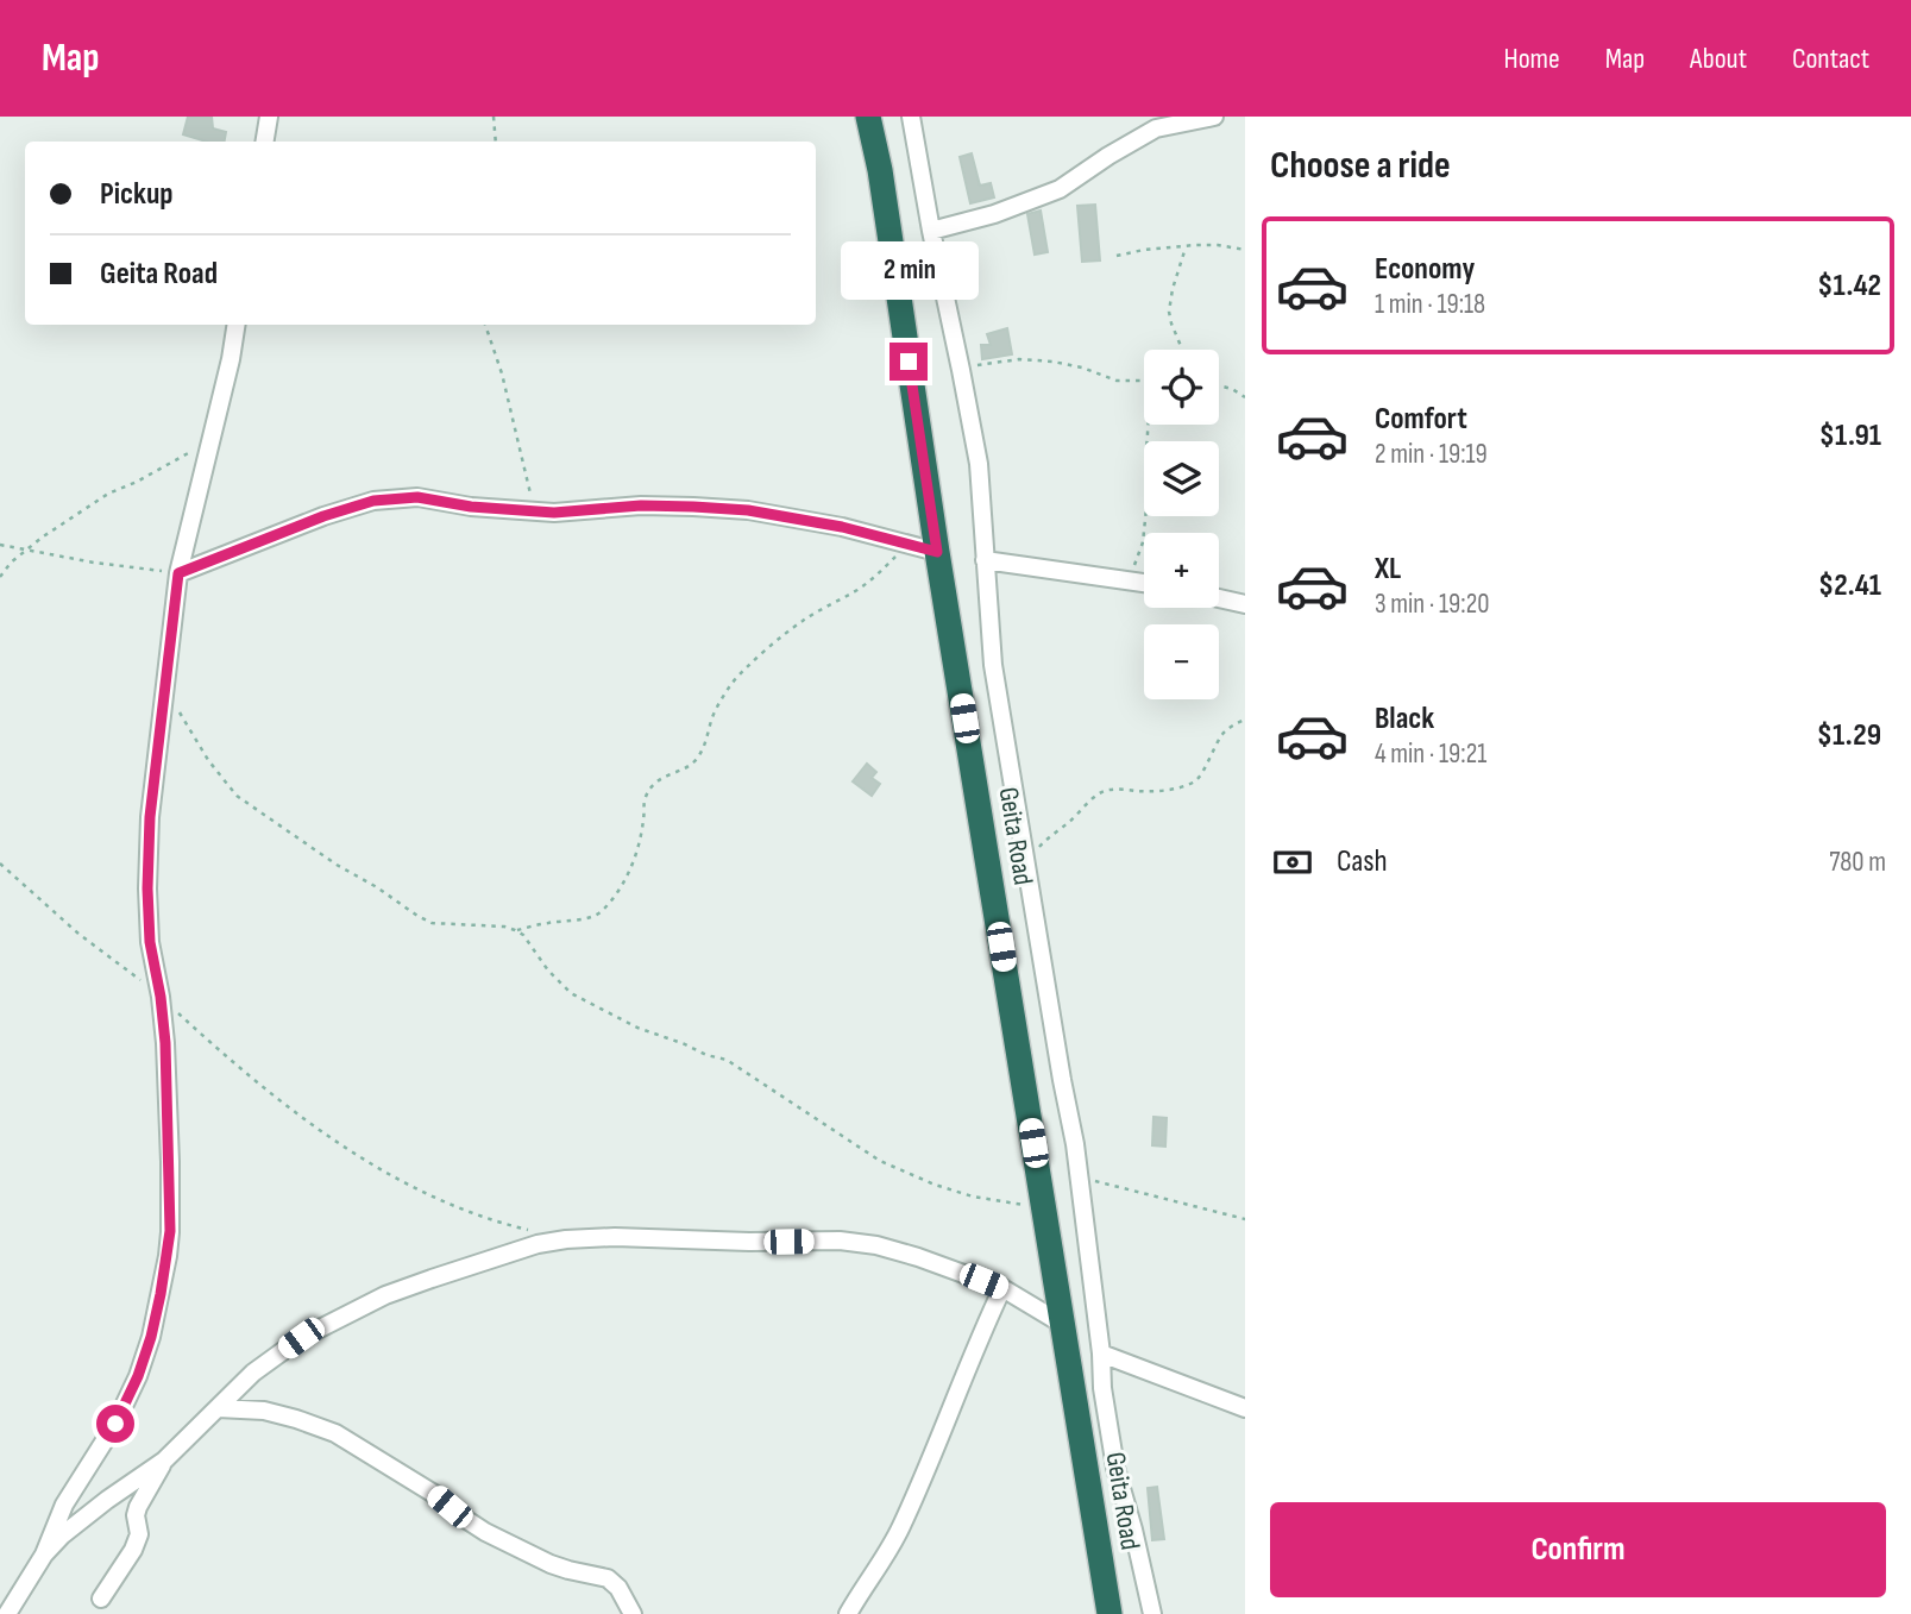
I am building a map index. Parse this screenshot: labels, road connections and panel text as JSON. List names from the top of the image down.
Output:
{
  "streets": {
    "highway": ["Geita Road"]
  },
  "page": {
    "header": "Map",
    "nav": [
      "Home",
      "Map",
      "About",
      "Contact"
    ],
    "heading": "Choose a ride",
    "banner": ["Pickup", "Geita Road"],
    "list": [
      {
        "name": "Economy",
        "note": "1 min · 19:18",
        "value": "$1.42"
      },
      {
        "name": "Comfort",
        "note": "2 min · 19:19",
        "value": "$1.91"
      },
      {
        "name": "XL",
        "note": "3 min · 19:20",
        "value": "$2.41"
      },
      {
        "name": "Black",
        "note": "4 min · 19:21",
        "value": "$1.29"
      }
    ],
    "bubble": "2 min",
    "map_buttons": ["+", "−"],
    "pay": ["Cash", "780 m"],
    "buttons": "Confirm"
  }
}
